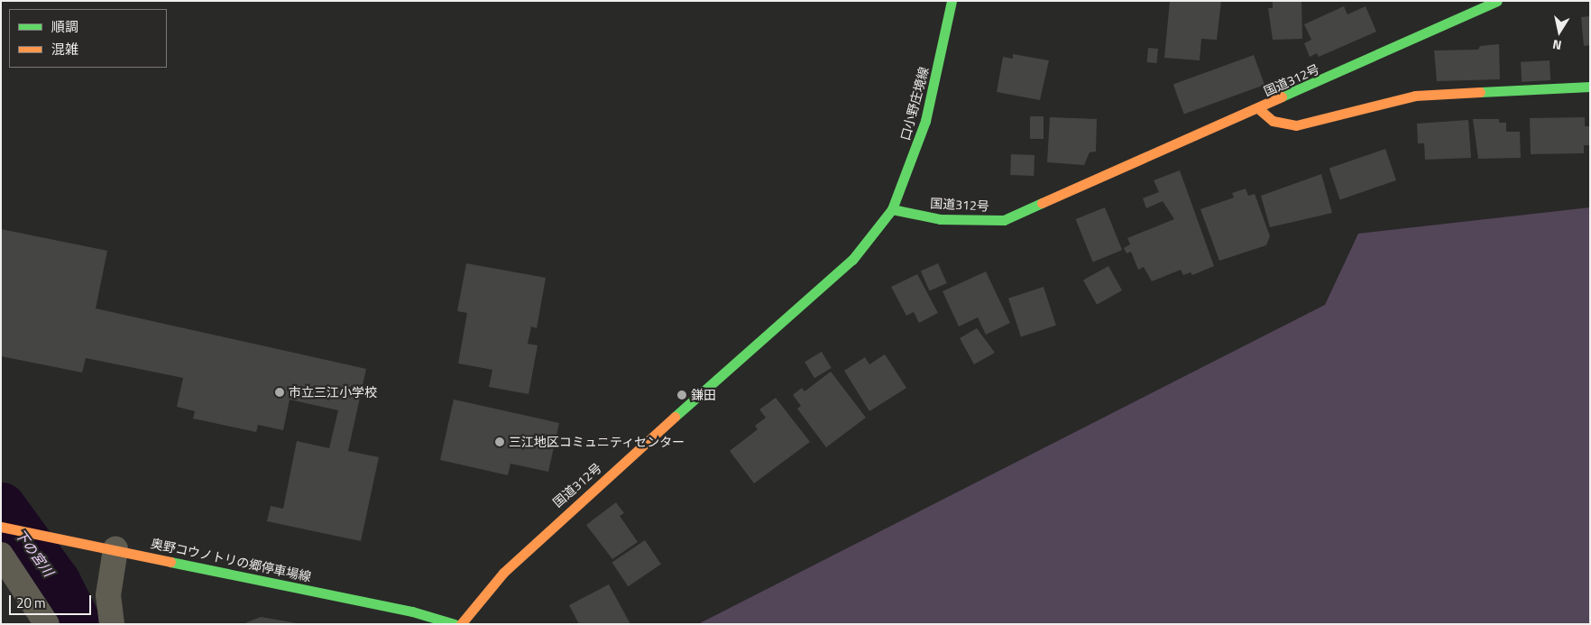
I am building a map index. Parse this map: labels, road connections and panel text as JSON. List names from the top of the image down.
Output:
{
  "streets": {
    "main road": ["国道312号", "口小野庄境線", "奥野コウノトリの郷停車場線"]
  },
  "crossings": [
    ["国道312号", "口小野庄境線"]
  ],
  "water": ["下の宮川"],
  "places": ["市立三江小学校", "鎌田", "三江地区コミュニティセンター"],
  "legend": ["順調", "混雑"],
  "scale_bar": "20 m",
  "north": "bottom"
}
